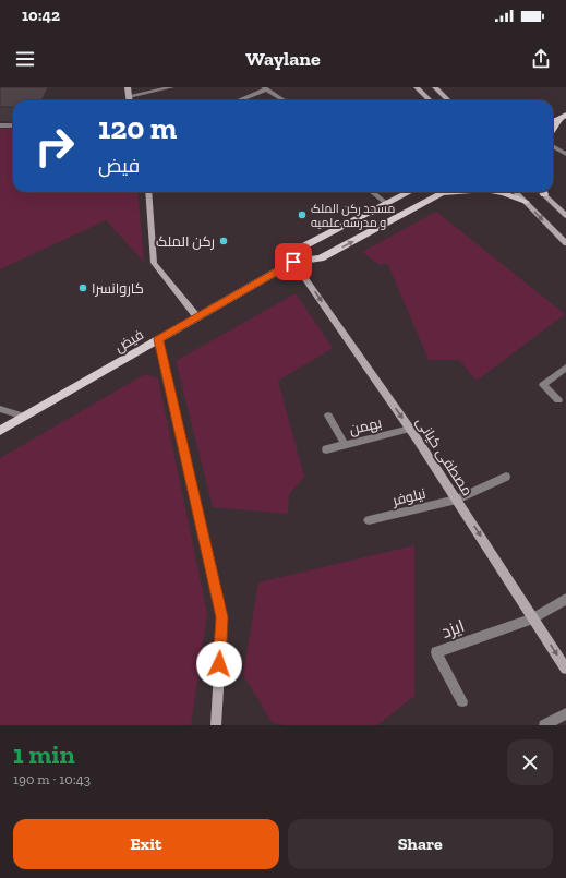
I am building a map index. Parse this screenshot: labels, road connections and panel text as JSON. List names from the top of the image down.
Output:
{
  "streets": {
    "main road": ["فیض"],
    "street": [
      "بهمن",
      "مصطفی کیانی",
      "نیلوفر",
      "ایزد"
    ]
  },
  "crossings": [
    ["فیض", "مصطفی کیانی"],
    ["بهمن", "مصطفی کیانی"],
    ["مصطفی کیانی", "نیلوفر"],
    ["مصطفی کیانی", "ایزد"]
  ],
  "one_way": ["مصطفی کیانی"],
  "places": ["مسجد رکن الملک و مدرسه علمیه", "رکن الملک", "کاروانسرا"],
  "page": {
    "status": "10:42",
    "header": "Waylane",
    "turn": ["120 m", "فیض"],
    "heading": ["1 min", "190 m · 10:43"],
    "buttons": ["Exit", "Share"]
  }
}
